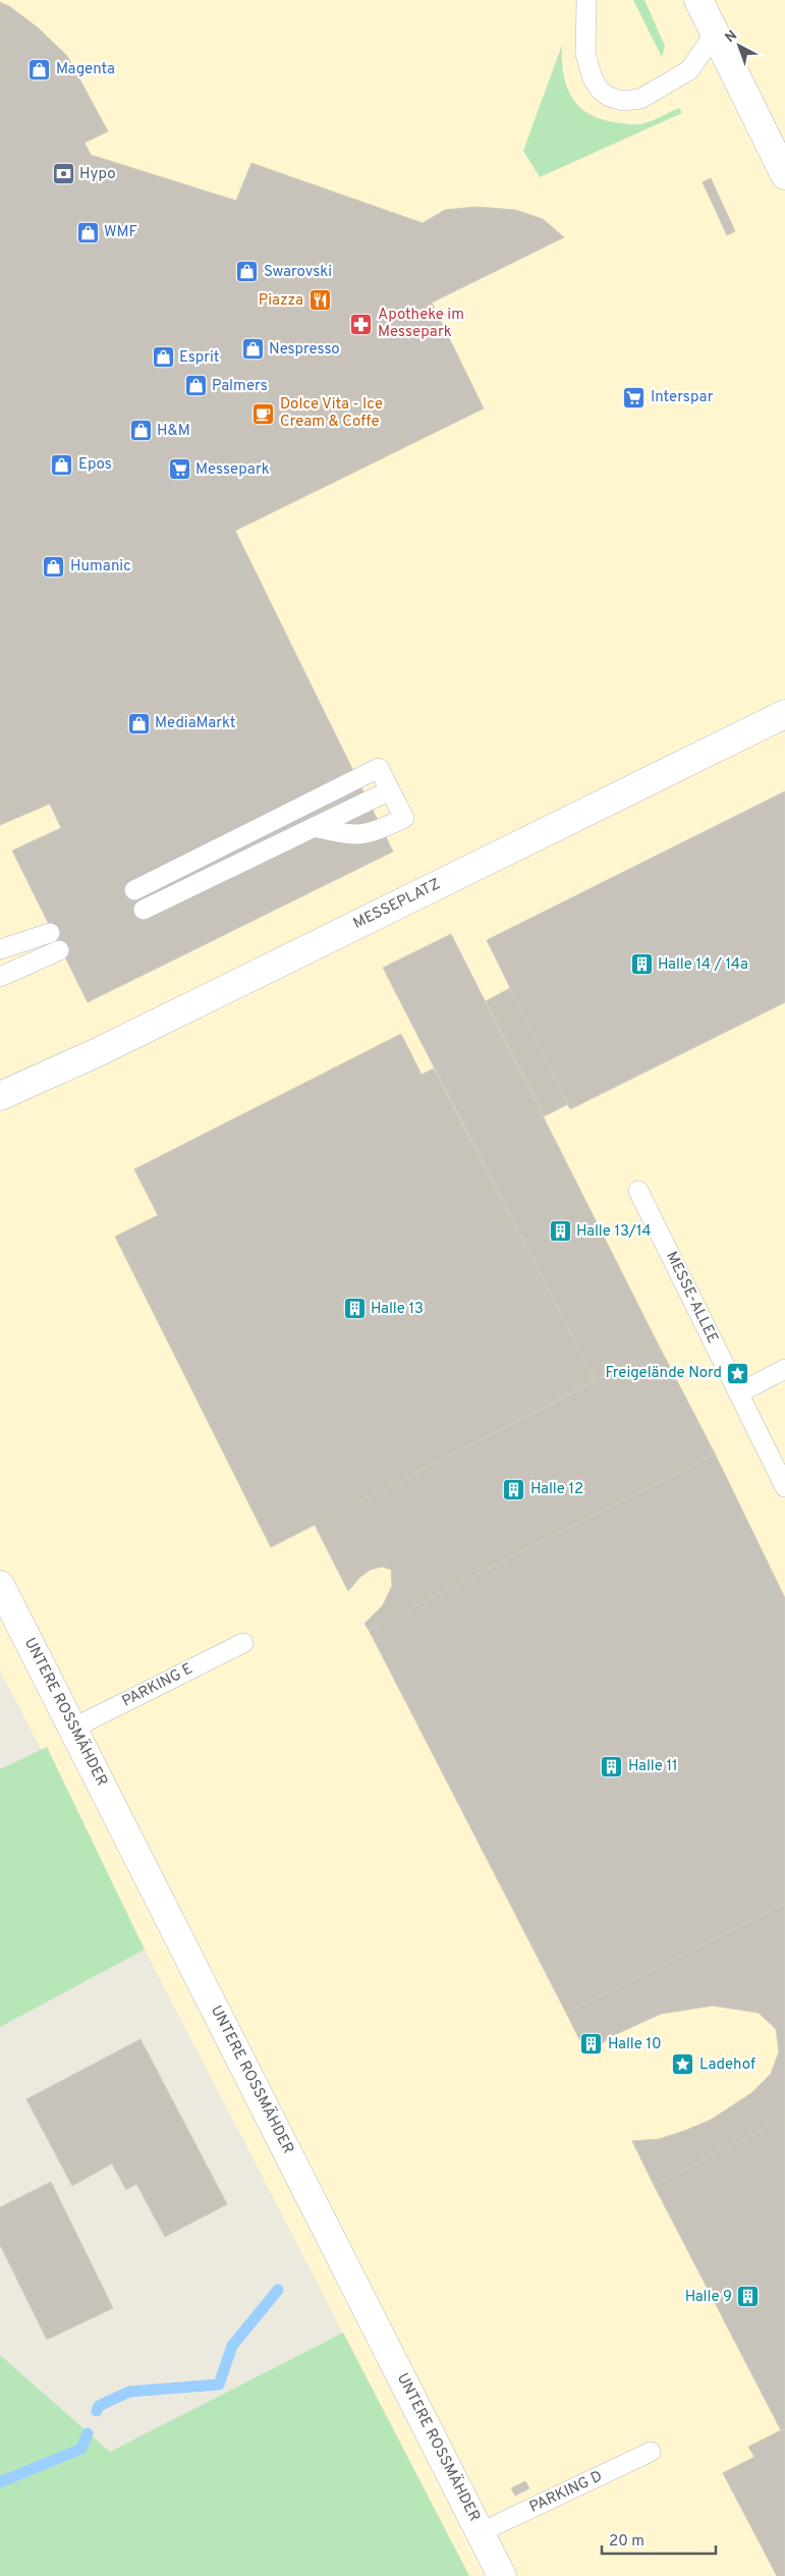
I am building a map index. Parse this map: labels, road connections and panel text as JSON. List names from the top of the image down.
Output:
{
  "streets": {
    "street": ["MESSEPLATZ", "UNTERE ROSSMÄHDER"],
    "lane": ["MESSE-ALLEE", "PARKING E", "PARKING D"]
  },
  "crossings": [
    ["PARKING E", "UNTERE ROSSMÄHDER"],
    ["UNTERE ROSSMÄHDER", "PARKING D"]
  ],
  "places": {
    "shop": [
      "Magenta",
      "WMF",
      "Swarovski",
      "Nespresso",
      "Esprit",
      "Palmers",
      "H&M",
      "Epos",
      "Humanic",
      "MediaMarkt"
    ],
    "bank": ["Hypo"],
    "restaurant": ["Piazza"],
    "pharmacy": ["Apotheke im Messepark"],
    "supermarket": ["Interspar", "Messepark"],
    "cafe": ["Dolce Vita - Ice Cream & Coffe"],
    "building": [
      "Halle 14 / 14a",
      "Halle 13/14",
      "Halle 13",
      "Halle 12",
      "Halle 11",
      "Halle 10",
      "Halle 9"
    ],
    "place": ["Freigelände Nord", "Ladehof"]
  },
  "scale_bar": "20 m",
  "north": "top left"
}
